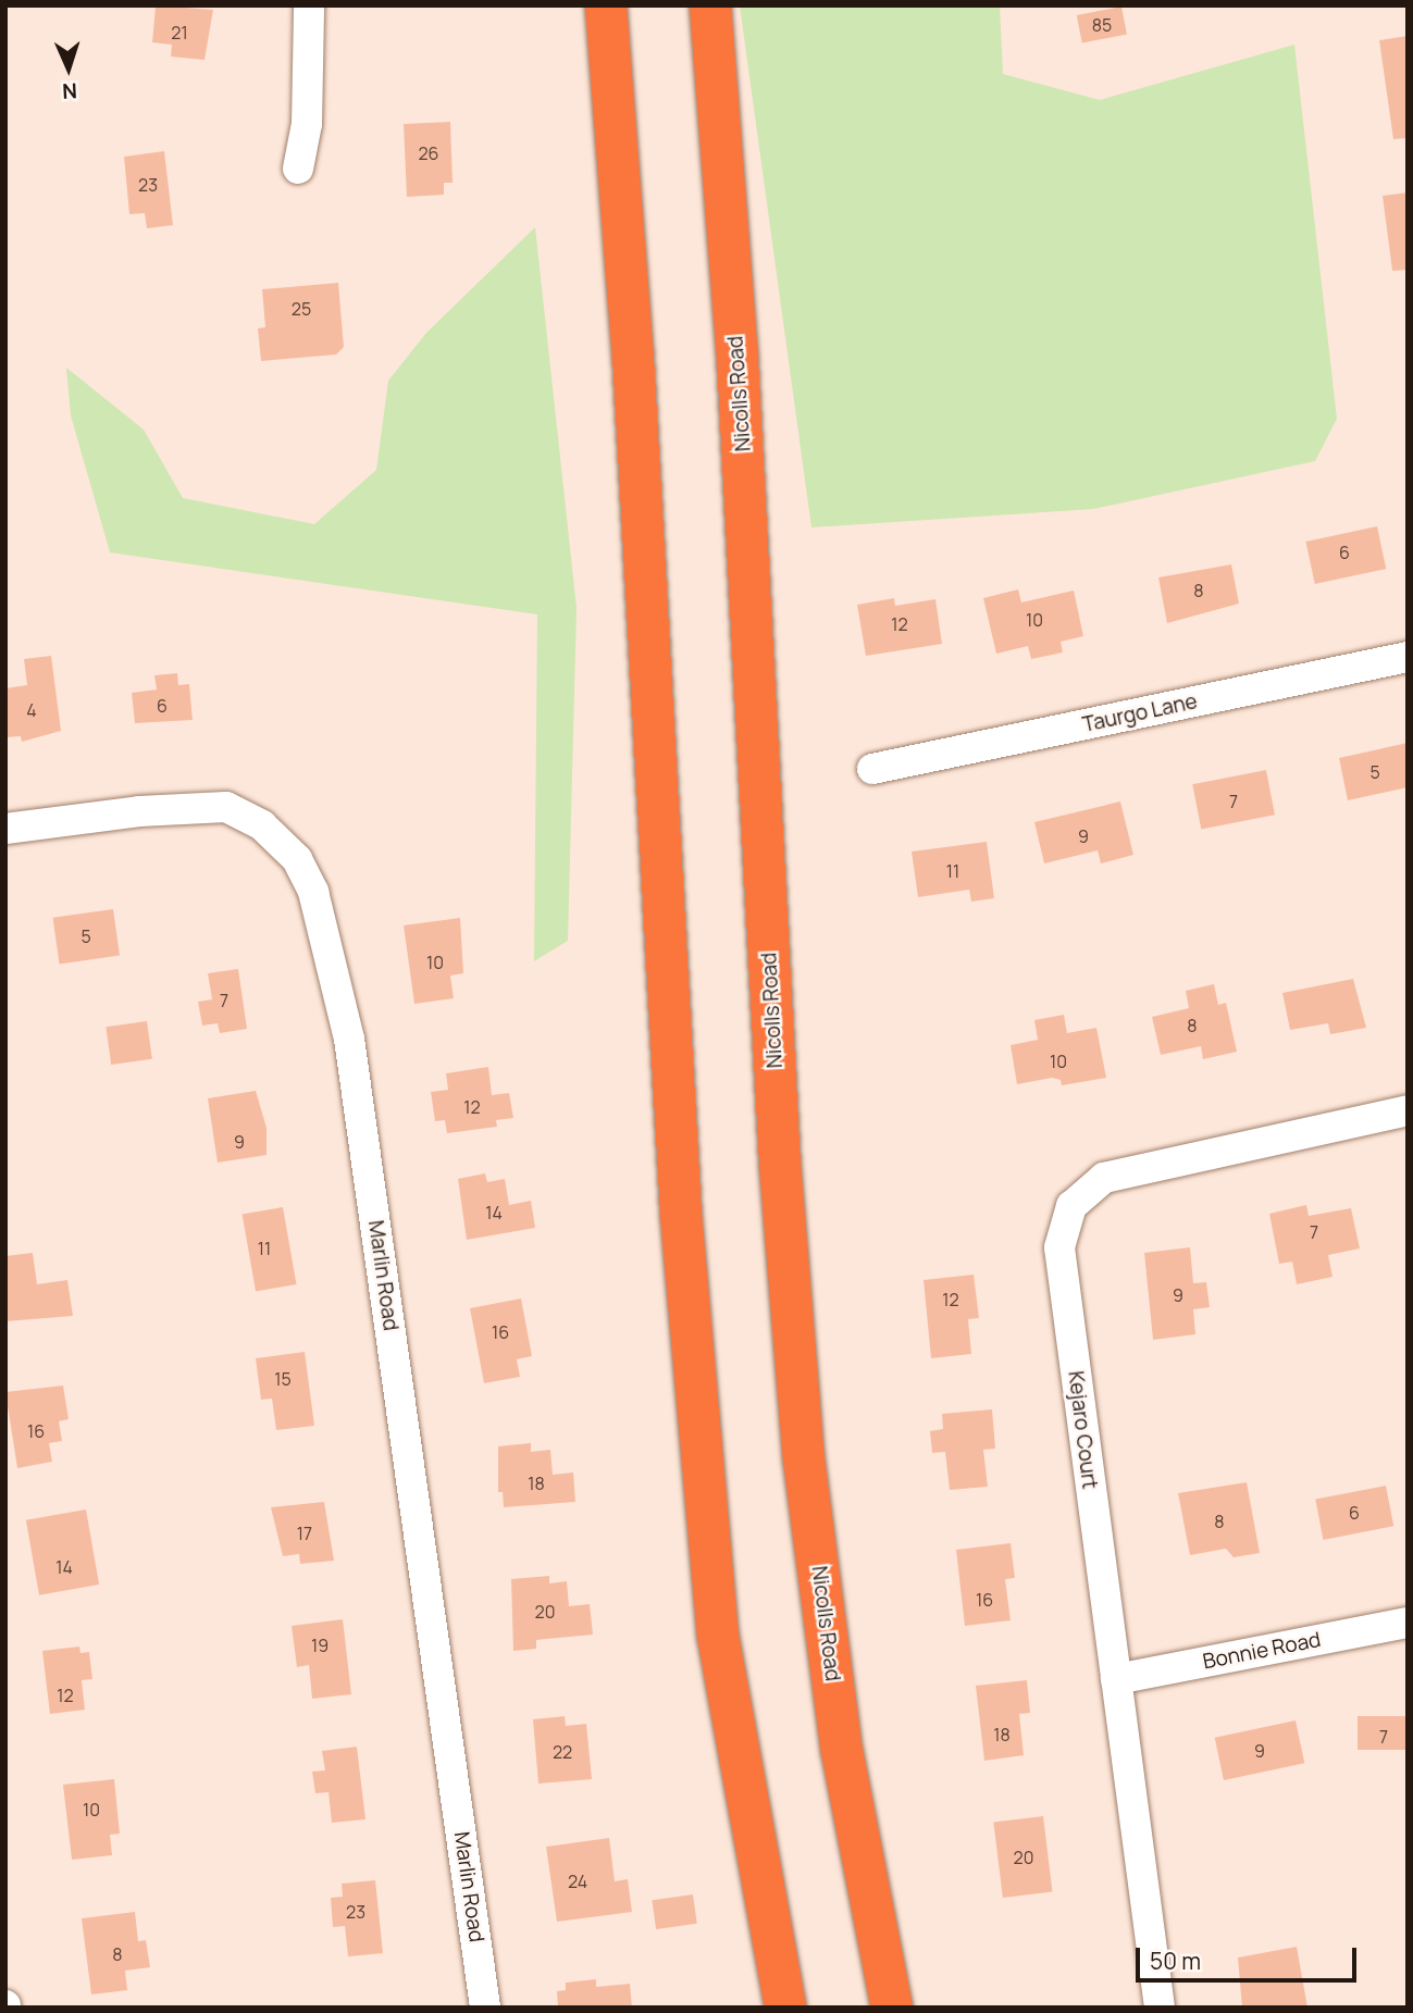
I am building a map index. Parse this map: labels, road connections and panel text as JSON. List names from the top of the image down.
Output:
{
  "streets": {
    "highway": ["Nicolls Road"],
    "street": [
      "Taurgo Lane",
      "Marlin Road",
      "Kejaro Court",
      "Bonnie Road"
    ]
  },
  "crossings": [
    ["Kejaro Court", "Bonnie Road"]
  ],
  "house_numbers": [
    "85",
    "21",
    "26",
    "23",
    "25",
    "6",
    "8",
    "10",
    "12",
    "6",
    "4",
    "5",
    "7",
    "9",
    "11",
    "5",
    "10",
    "7",
    "8",
    "10",
    "12",
    "9",
    "14",
    "7",
    "11",
    "9",
    "12",
    "16",
    "15",
    "16",
    "18",
    "6",
    "8",
    "17",
    "14",
    "16",
    "20",
    "19",
    "12",
    "18",
    "7",
    "9",
    "22",
    "10",
    "20",
    "24",
    "23",
    "8"
  ],
  "scale_bar": "50 m",
  "north": "bottom"
}
